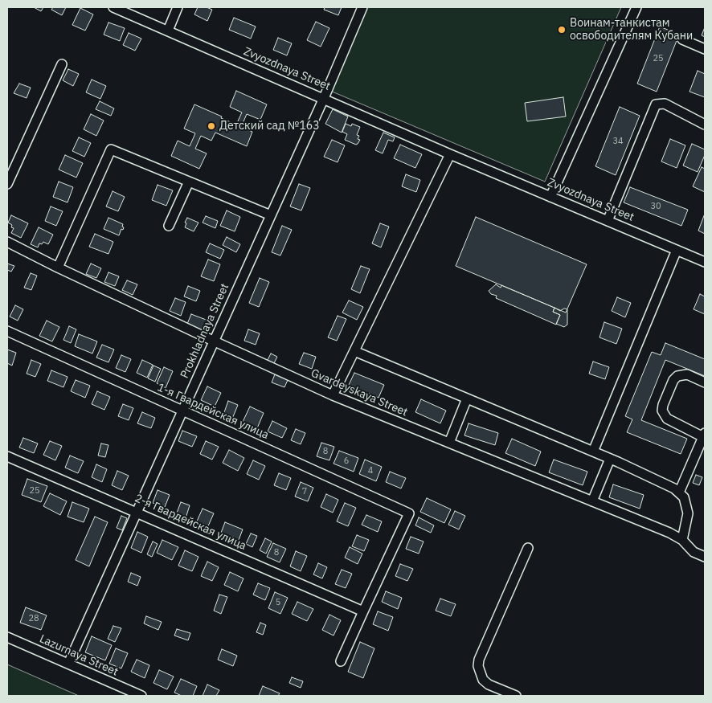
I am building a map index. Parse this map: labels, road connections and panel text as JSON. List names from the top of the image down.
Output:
{
  "streets": {
    "street": [
      "Zvyozdnaya Street",
      "Prokhladnaya Street",
      "Gvardeyskaya Street",
      "1-я Гвардейская улица",
      "2-я Гвардейская улица",
      "Lazurnaya Street"
    ]
  },
  "crossings": [
    ["Zvyozdnaya Street", "Prokhladnaya Street"],
    ["Prokhladnaya Street", "Gvardeyskaya Street"],
    ["Prokhladnaya Street", "1-я Гвардейская улица"],
    ["Prokhladnaya Street", "2-я Гвардейская улица"],
    ["Prokhladnaya Street", "Lazurnaya Street"],
    ["1-я Гвардейская улица", "2-я Гвардейская улица"]
  ],
  "places": ["Воинам-танкистам освободителям Кубани", "Детский cад №163"],
  "house_numbers": [
    "25",
    "34",
    "30",
    "8",
    "6",
    "4",
    "25",
    "7",
    "8",
    "5",
    "28"
  ]
}
